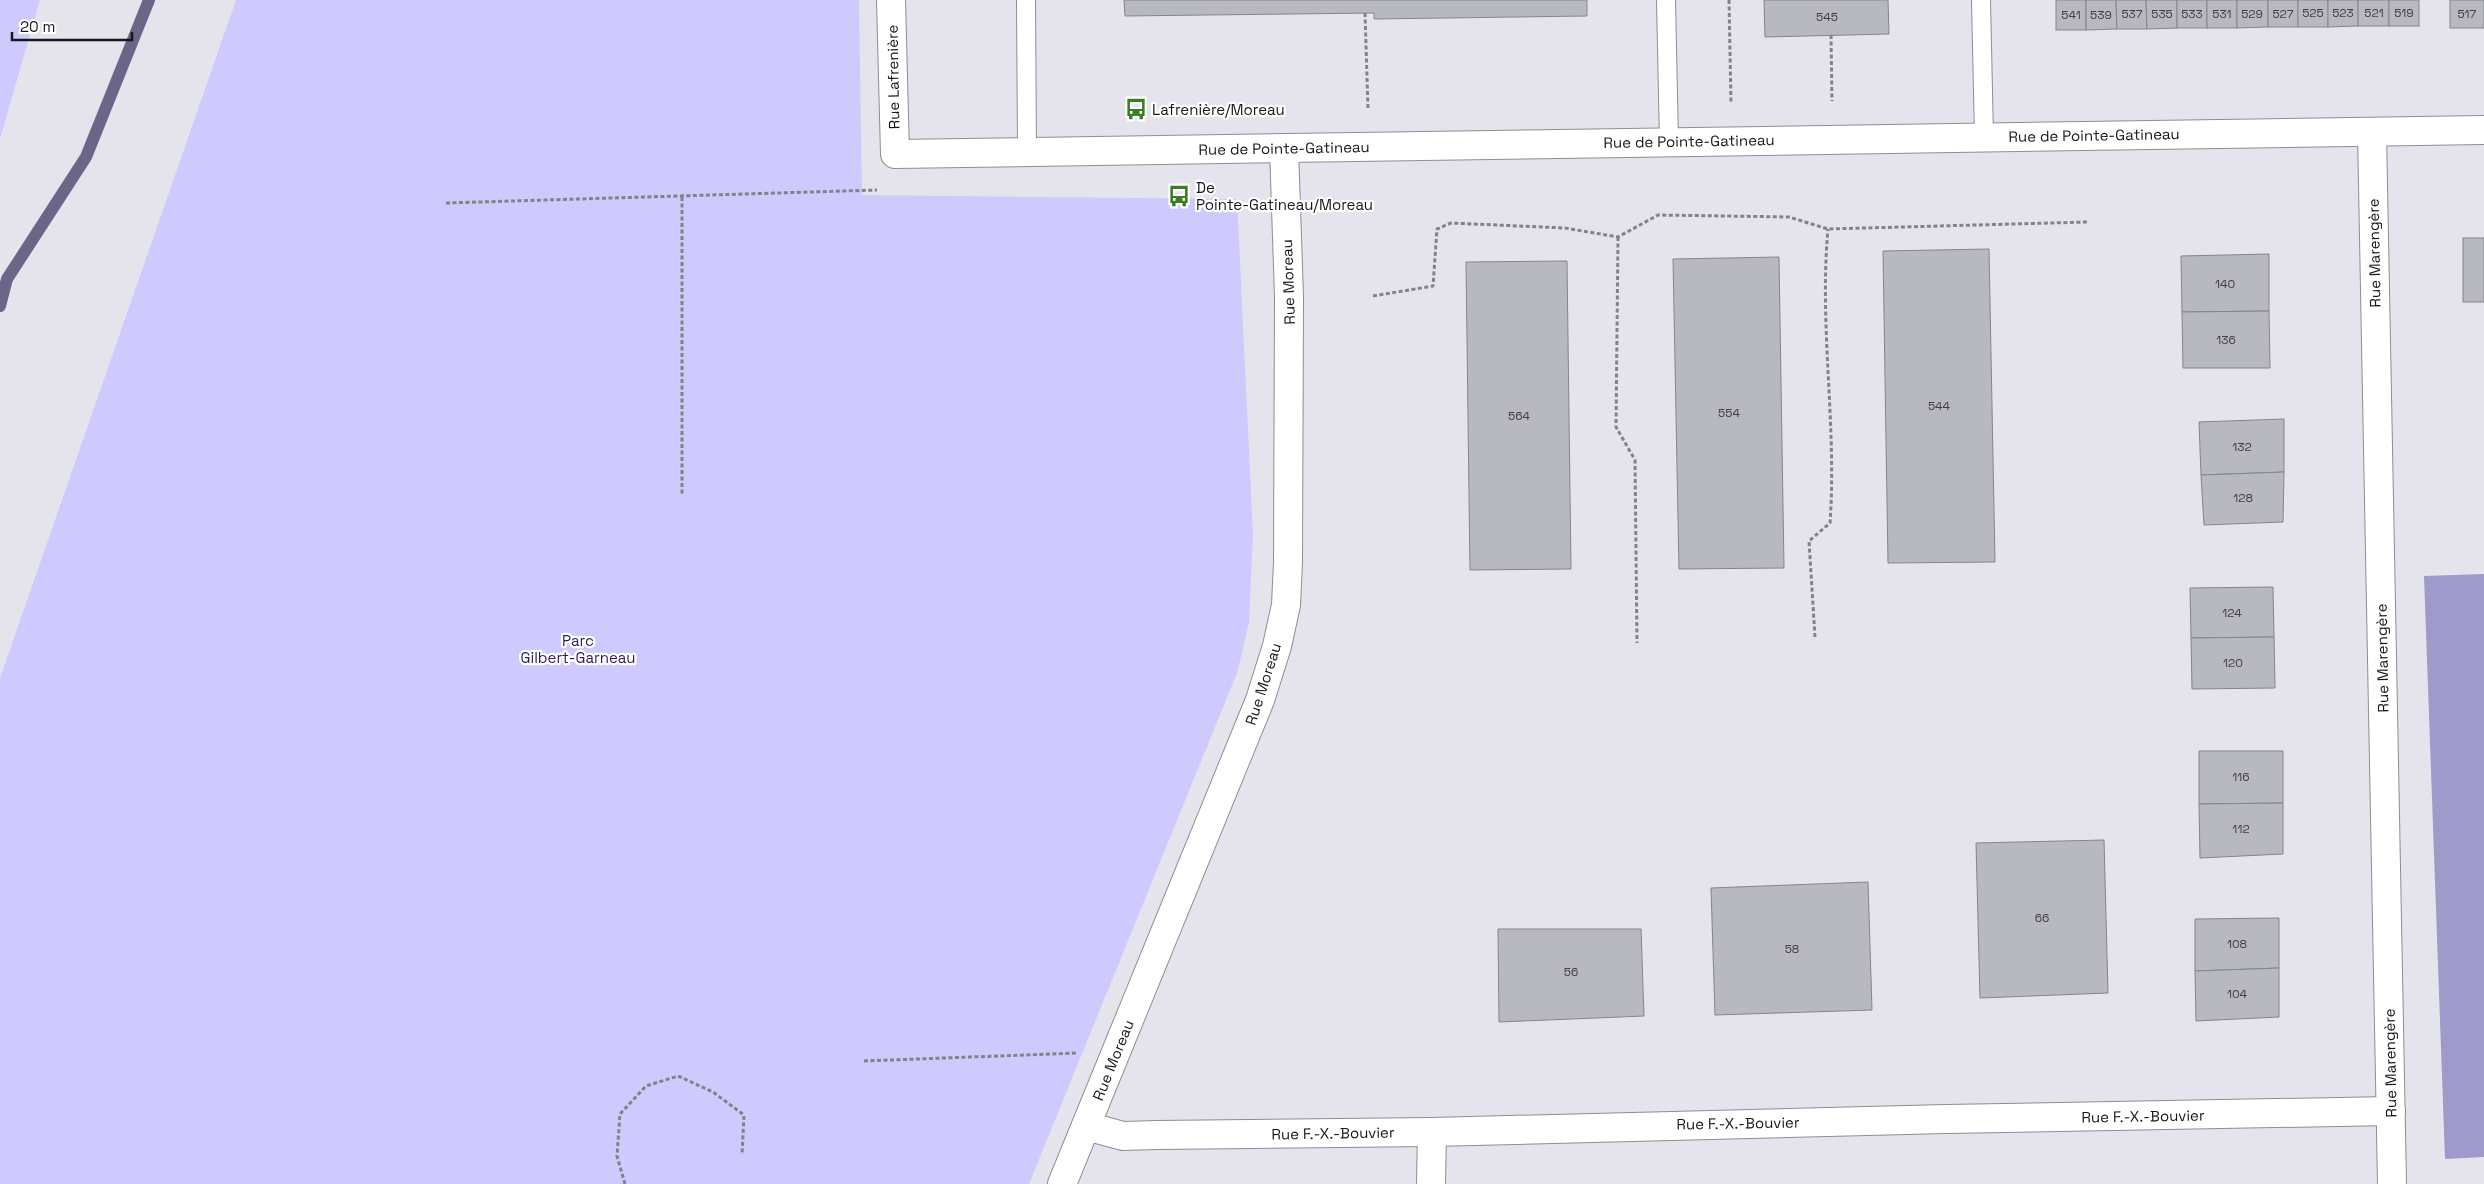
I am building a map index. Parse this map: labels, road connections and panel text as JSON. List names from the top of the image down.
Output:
{
  "streets": {
    "street": [
      "Rue Lafrenière",
      "Rue de Pointe-Gatineau",
      "Rue Marengère",
      "Rue Moreau",
      "Rue F.-X.-Bouvier"
    ]
  },
  "crossings": [
    ["Rue Lafrenière", "Rue de Pointe-Gatineau"],
    ["Rue de Pointe-Gatineau", "Rue Marengère"],
    ["Rue de Pointe-Gatineau", "Rue Moreau"],
    ["Rue Marengère", "Rue F.-X.-Bouvier"],
    ["Rue Moreau", "Rue F.-X.-Bouvier"]
  ],
  "parks": ["Parc Gilbert-Garneau"],
  "places": {
    "bus stop": ["Lafrenière/Moreau", "De Pointe-Gatineau/Moreau"]
  },
  "house_numbers": [
    "525",
    "523",
    "521",
    "519",
    "537",
    "535",
    "533",
    "531",
    "529",
    "527",
    "517",
    "541",
    "539",
    "545",
    "140",
    "136",
    "544",
    "554",
    "564",
    "132",
    "128",
    "124",
    "120",
    "116",
    "112",
    "66",
    "108",
    "58",
    "56",
    "104"
  ],
  "scale_bar": "20 m"
}
